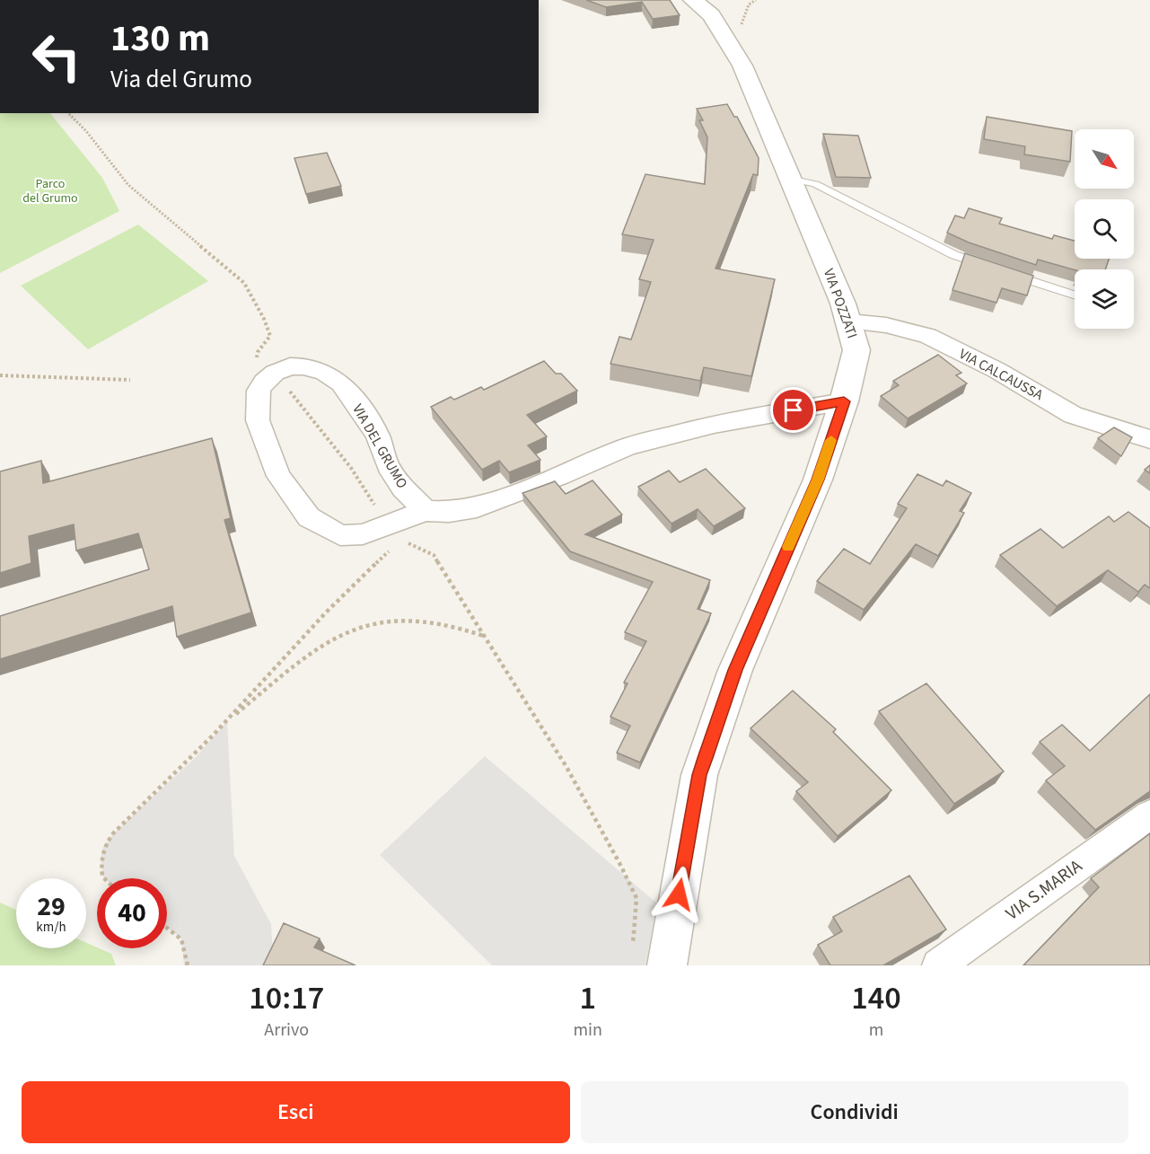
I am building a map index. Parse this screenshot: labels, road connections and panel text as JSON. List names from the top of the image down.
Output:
{
  "streets": {
    "street": [
      "VIA POZZATI",
      "VIA CALCAUSSA",
      "VIA DEL GRUMO",
      "VIA S.MARIA"
    ]
  },
  "crossings": [
    ["VIA POZZATI", "VIA CALCAUSSA"]
  ],
  "parks": ["Parco del Grumo"],
  "north": "bottom right",
  "page": {
    "turn": ["130 m", "Via del Grumo"],
    "speed": "29 km/h",
    "limit": "40",
    "eta": [
      "10:17",
      "Arrivo",
      "1",
      "min",
      "140",
      "m"
    ],
    "buttons": ["Esci", "Condividi"]
  }
}
